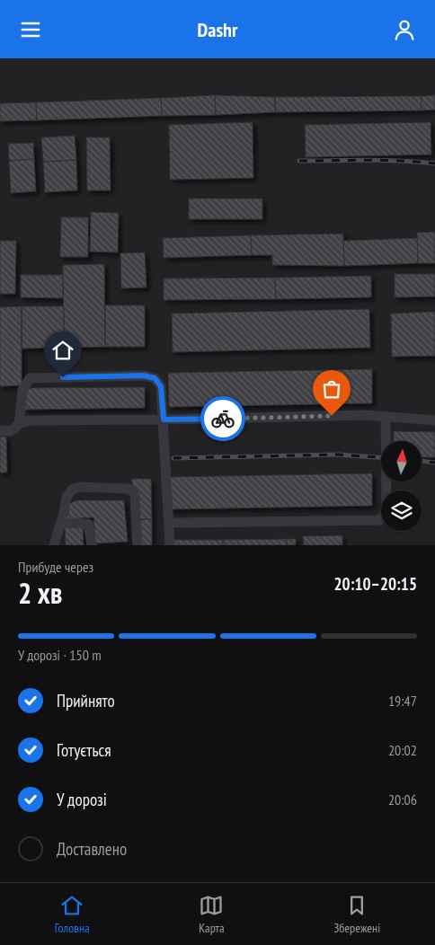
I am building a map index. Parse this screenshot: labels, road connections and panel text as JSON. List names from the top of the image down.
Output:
{
  "north": "top",
  "page": {
    "header": "Dashr",
    "heading": ["2 хв", "Прибуде через", "20:10–20:15"],
    "bar": "У дорозі · 150 m",
    "list": [
      ["Прийнято", "19:47"],
      ["Готується", "20:02"],
      ["У дорозі", "20:06"],
      "Доставлено"
    ],
    "tabs": ["Головна", "Карта", "Збережені"]
  }
}
